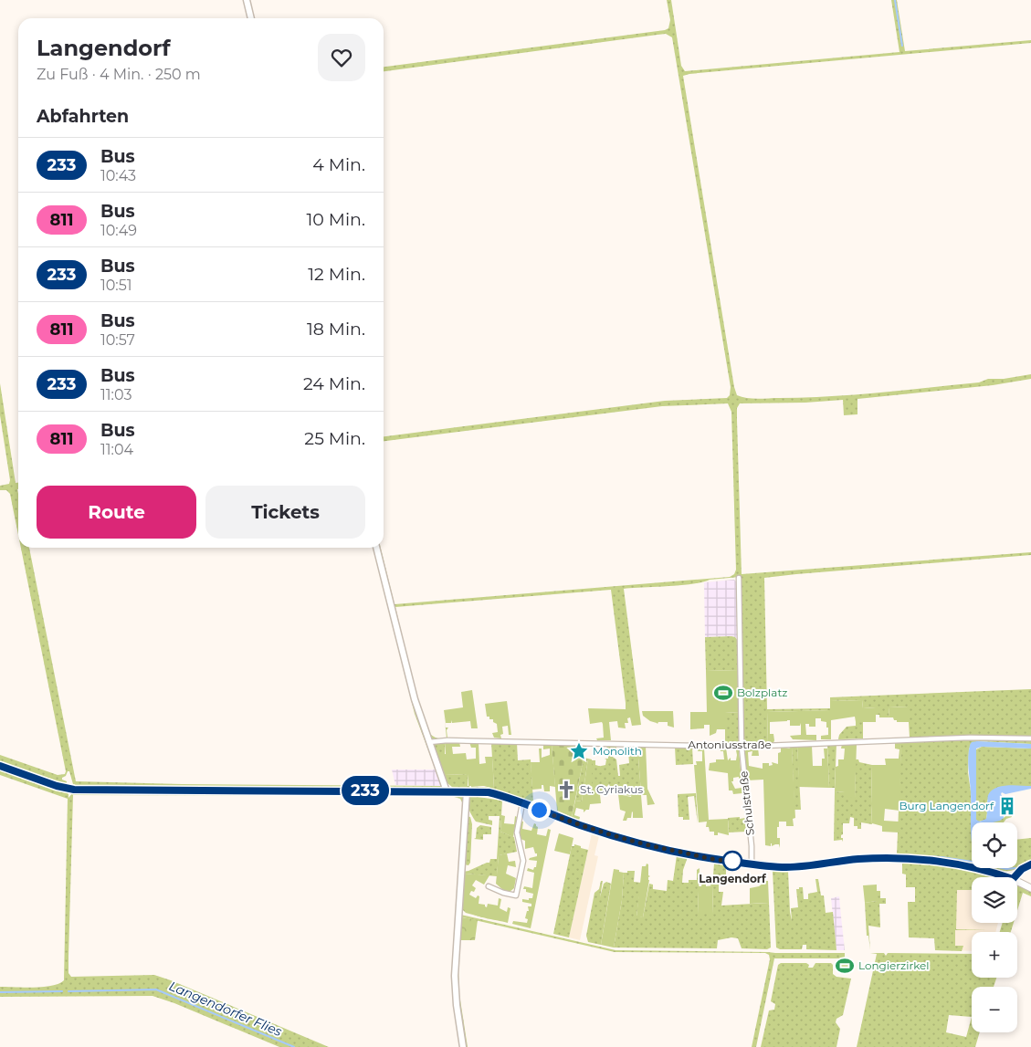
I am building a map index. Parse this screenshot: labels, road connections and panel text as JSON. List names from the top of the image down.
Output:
{
  "streets": {
    "street": ["Antoniusstraße", "Schulstraße"]
  },
  "crossings": [
    ["Antoniusstraße", "Schulstraße"]
  ],
  "water": ["Langendorfer Flies"],
  "places": {
    "sports": ["Bolzplatz", "Longierzirkel"],
    "place": ["Monolith"],
    "church": ["St. Cyriakus"],
    "building": ["Burg Langendorf"],
    "other": ["Langendorf"]
  },
  "lines": ["bus line 233"],
  "page": {
    "on_map": "233",
    "heading": [
      ["Langendorf", "Zu Fuß · 4 Min. · 250 m"],
      "Abfahrten"
    ],
    "list": [
      {
        "mark": "233",
        "name": "Bus",
        "note": "10:43",
        "value": "4 Min."
      },
      {
        "mark": "811",
        "name": "Bus",
        "note": "10:49",
        "value": "10 Min."
      },
      {
        "mark": "233",
        "name": "Bus",
        "note": "10:51",
        "value": "12 Min."
      },
      {
        "mark": "811",
        "name": "Bus",
        "note": "10:57",
        "value": "18 Min."
      },
      {
        "mark": "233",
        "name": "Bus",
        "note": "11:03",
        "value": "24 Min."
      },
      {
        "mark": "811",
        "name": "Bus",
        "note": "11:04",
        "value": "25 Min."
      }
    ],
    "buttons": ["Route", "Tickets"],
    "map_buttons": ["+", "−"]
  }
}
